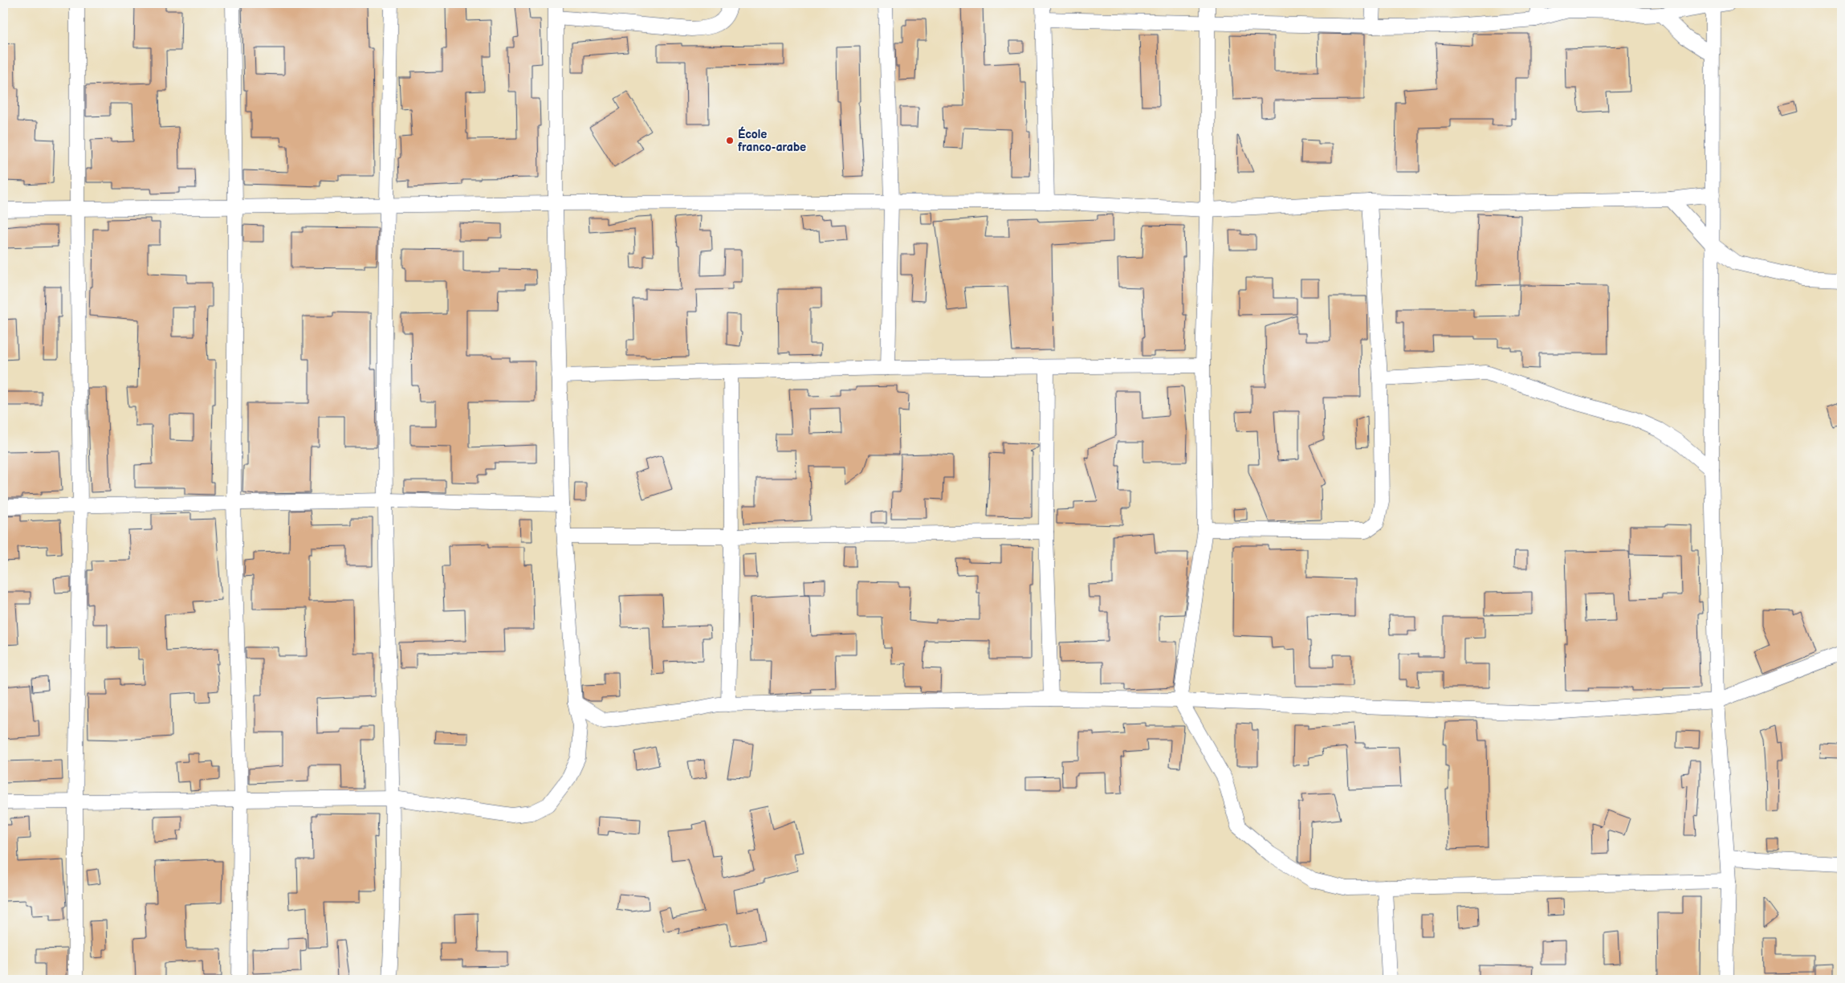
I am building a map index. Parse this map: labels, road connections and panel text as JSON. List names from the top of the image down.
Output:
{
  "places": ["École franco-arabe"]
}
